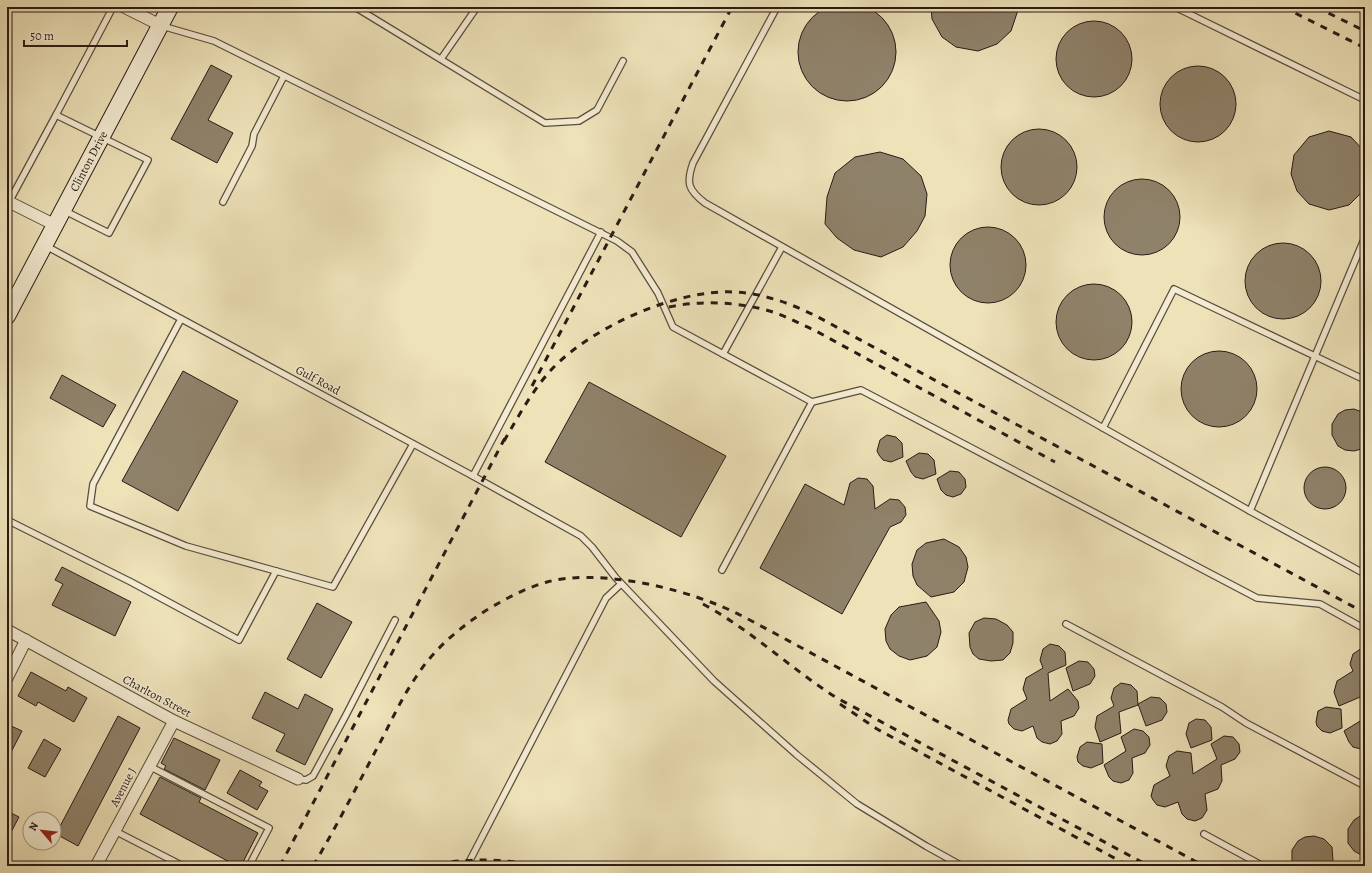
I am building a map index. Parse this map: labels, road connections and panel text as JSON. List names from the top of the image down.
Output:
{
  "streets": {
    "main road": ["Clinton Drive"],
    "street": ["Charlton Street", "Avenue J"],
    "lane": ["Gulf Road"]
  },
  "crossings": [
    ["Clinton Drive", "Gulf Road"],
    ["Charlton Street", "Avenue J"]
  ],
  "scale_bar": "50 m",
  "north": "top left"
}
